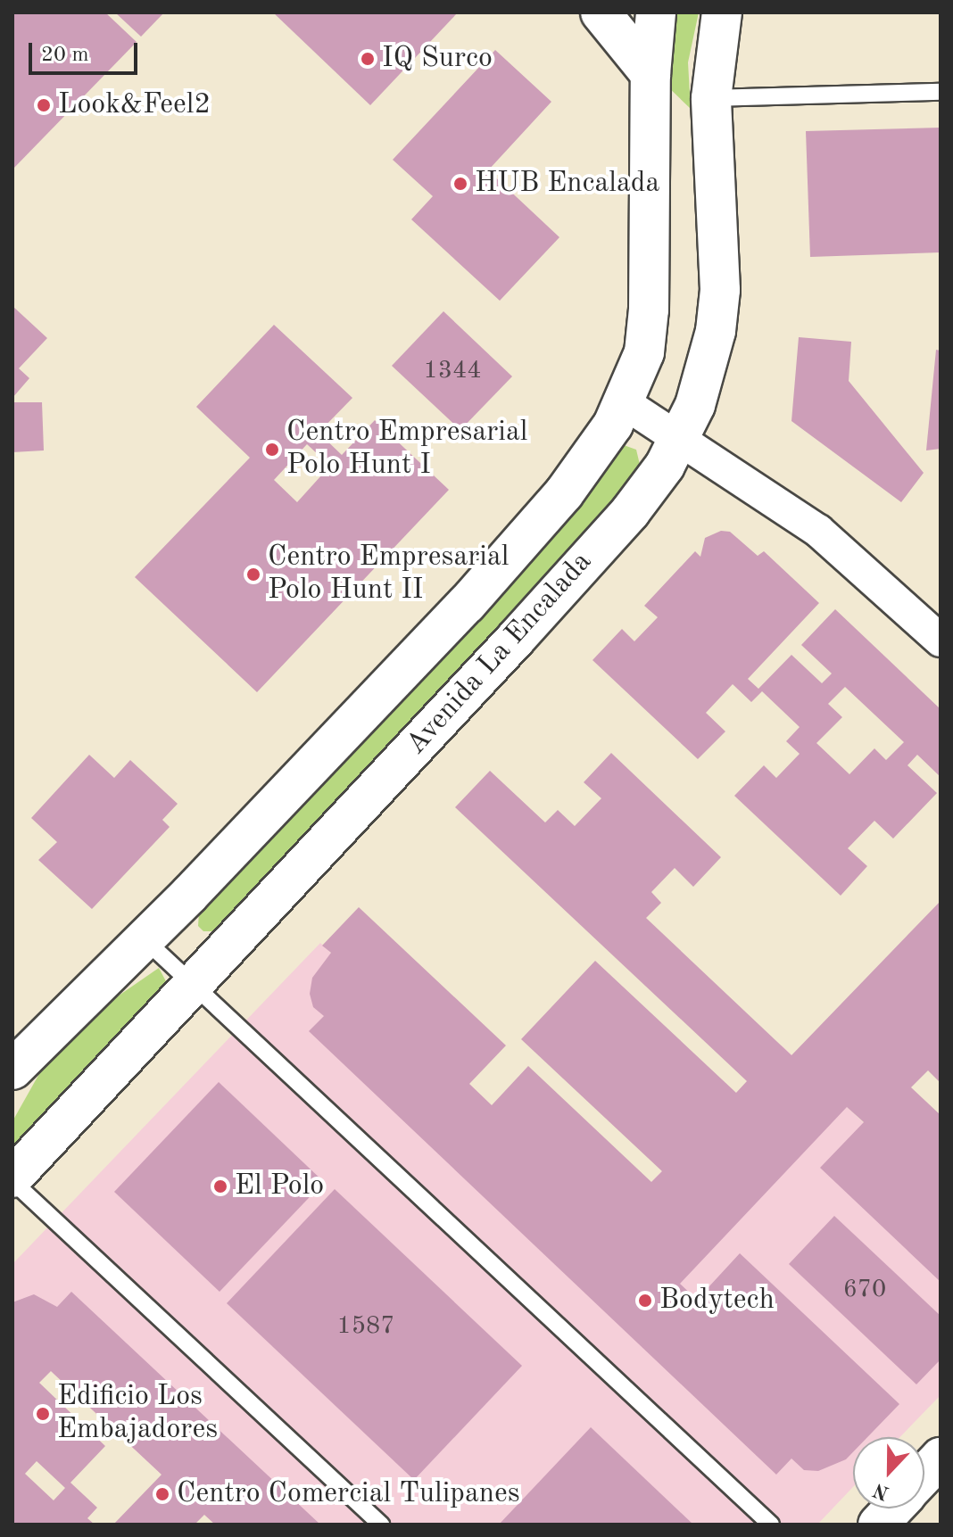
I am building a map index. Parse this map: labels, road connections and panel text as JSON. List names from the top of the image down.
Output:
{
  "streets": {
    "main road": ["Avenida La Encalada"]
  },
  "places": [
    "IQ Surco",
    "Look&Feel2",
    "HUB Encalada",
    "Centro Empresarial Polo Hunt I",
    "Centro Empresarial Polo Hunt II",
    "El Polo",
    "Bodytech",
    "Edificio Los Embajadores",
    "Centro Comercial Tulipanes"
  ],
  "house_numbers": ["1344", "670", "1587"],
  "scale_bar": "20 m",
  "north": "bottom"
}
